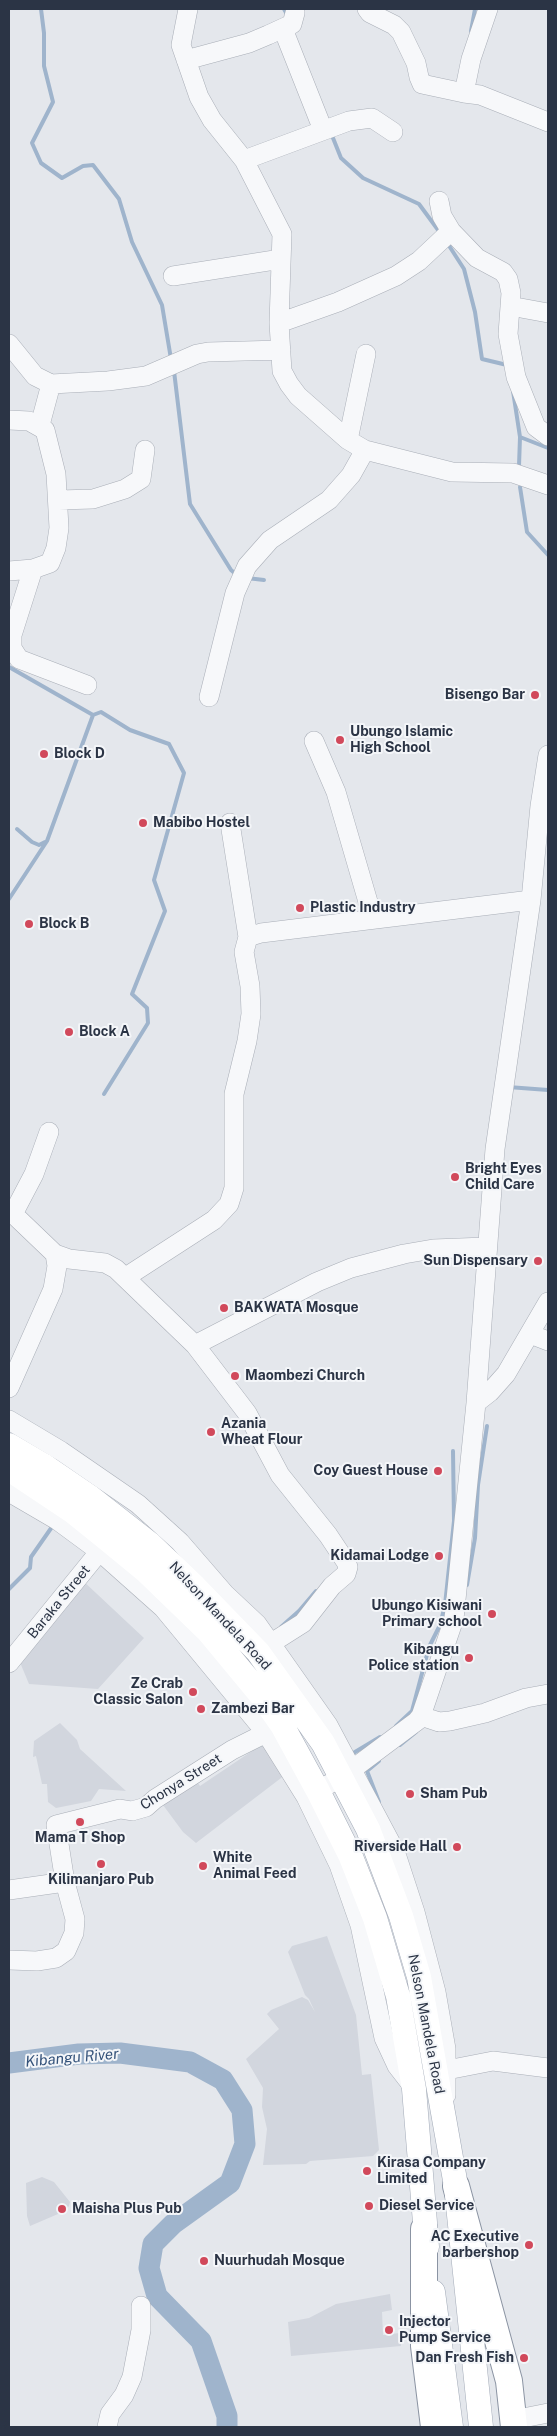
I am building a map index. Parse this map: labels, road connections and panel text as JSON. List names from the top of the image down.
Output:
{
  "streets": {
    "main road": ["Nelson Mandela Road"],
    "street": ["Baraka Street", "Chonya Street"]
  },
  "crossings": [
    ["Baraka Street", "Nelson Mandela Road"],
    ["Nelson Mandela Road", "Chonya Street"]
  ],
  "water": ["Kibangu River"],
  "places": [
    "Bisengo Bar",
    "Ubungo Islamic High School",
    "Block D",
    "Mabibo Hostel",
    "Plastic Industry",
    "Block B",
    "Block A",
    "Bright Eyes Child Care",
    "Sun Dispensary",
    "BAKWATA Mosque",
    "Maombezi Church",
    "Azania Wheat Flour",
    "Coy Guest House",
    "Kidamai Lodge",
    "Ubungo Kisiwani Primary school",
    "Kibangu Police station",
    "Ze Crab Classic Salon",
    "Zambezi Bar",
    "Sham Pub",
    "Mama T Shop",
    "Riverside Hall",
    "Kilimanjaro Pub",
    "White Animal Feed",
    "Kirasa Company Limited",
    "Diesel Service",
    "Maisha Plus Pub",
    "AC Executive barbershop",
    "Nuurhudah Mosque",
    "Injector Pump Service",
    "Dan Fresh Fish"
  ]
}
